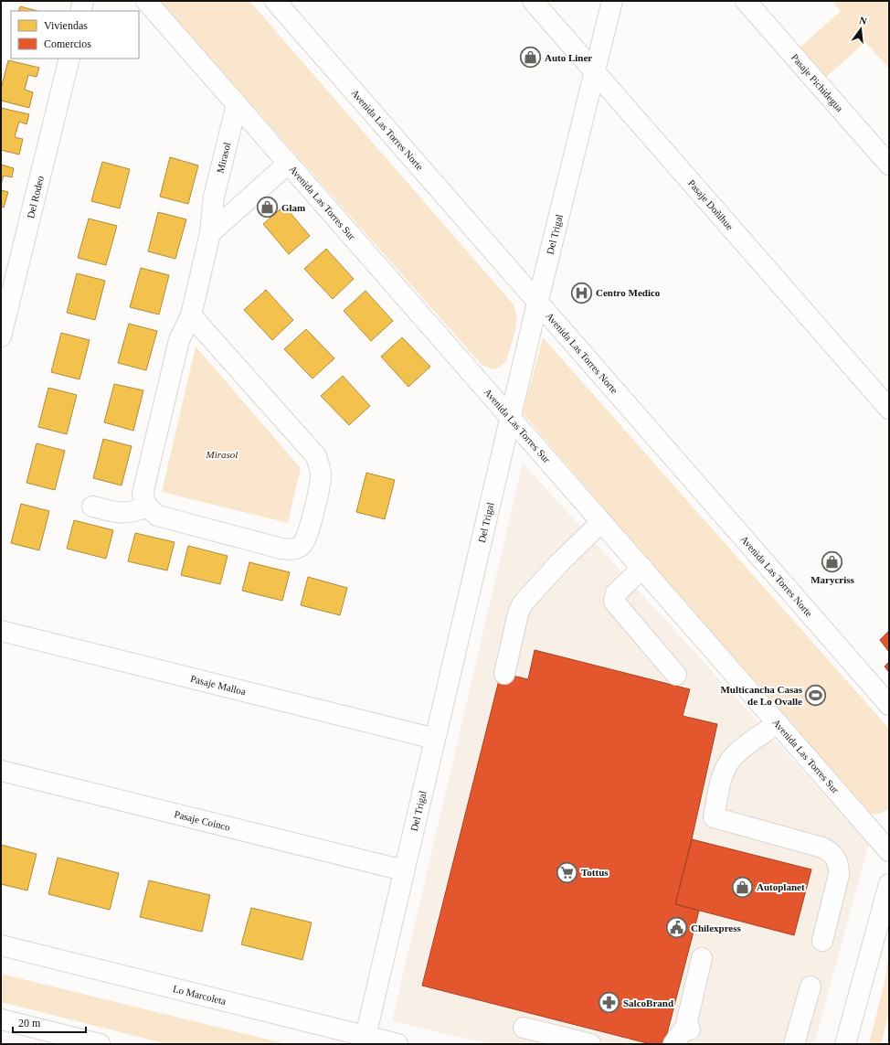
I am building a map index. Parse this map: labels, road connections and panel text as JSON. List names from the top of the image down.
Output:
{
  "streets": {
    "street": [
      "Pasaje Pichidegua",
      "Avenida Las Torres Norte",
      "Mirasol",
      "Del Rodeo",
      "Avenida Las Torres Sur",
      "Pasaje Doñihue",
      "Del Trigal",
      "Pasaje Malloa",
      "Pasaje Coinco",
      "Lo Marcoleta"
    ]
  },
  "crossings": [
    ["Avenida Las Torres Norte", "Del Trigal"],
    ["Mirasol", "Avenida Las Torres Sur"],
    ["Avenida Las Torres Sur", "Del Trigal"],
    ["Pasaje Doñihue", "Del Trigal"],
    ["Del Trigal", "Pasaje Malloa"],
    ["Del Trigal", "Pasaje Coinco"],
    ["Del Trigal", "Lo Marcoleta"]
  ],
  "parks": ["Mirasol"],
  "places": {
    "shop": [
      "Auto Liner",
      "Glam",
      "Marycriss",
      "Autoplanet"
    ],
    "hospital": ["Centro Medico"],
    "sports": ["Multicancha Casas de Lo Ovalle"],
    "supermarket": ["Tottus"],
    "public building": ["Chilexpress"],
    "pharmacy": ["SalcoBrand"]
  },
  "legend": ["Viviendas", "Comercios"],
  "scale_bar": "20 m",
  "north": "top"
}
